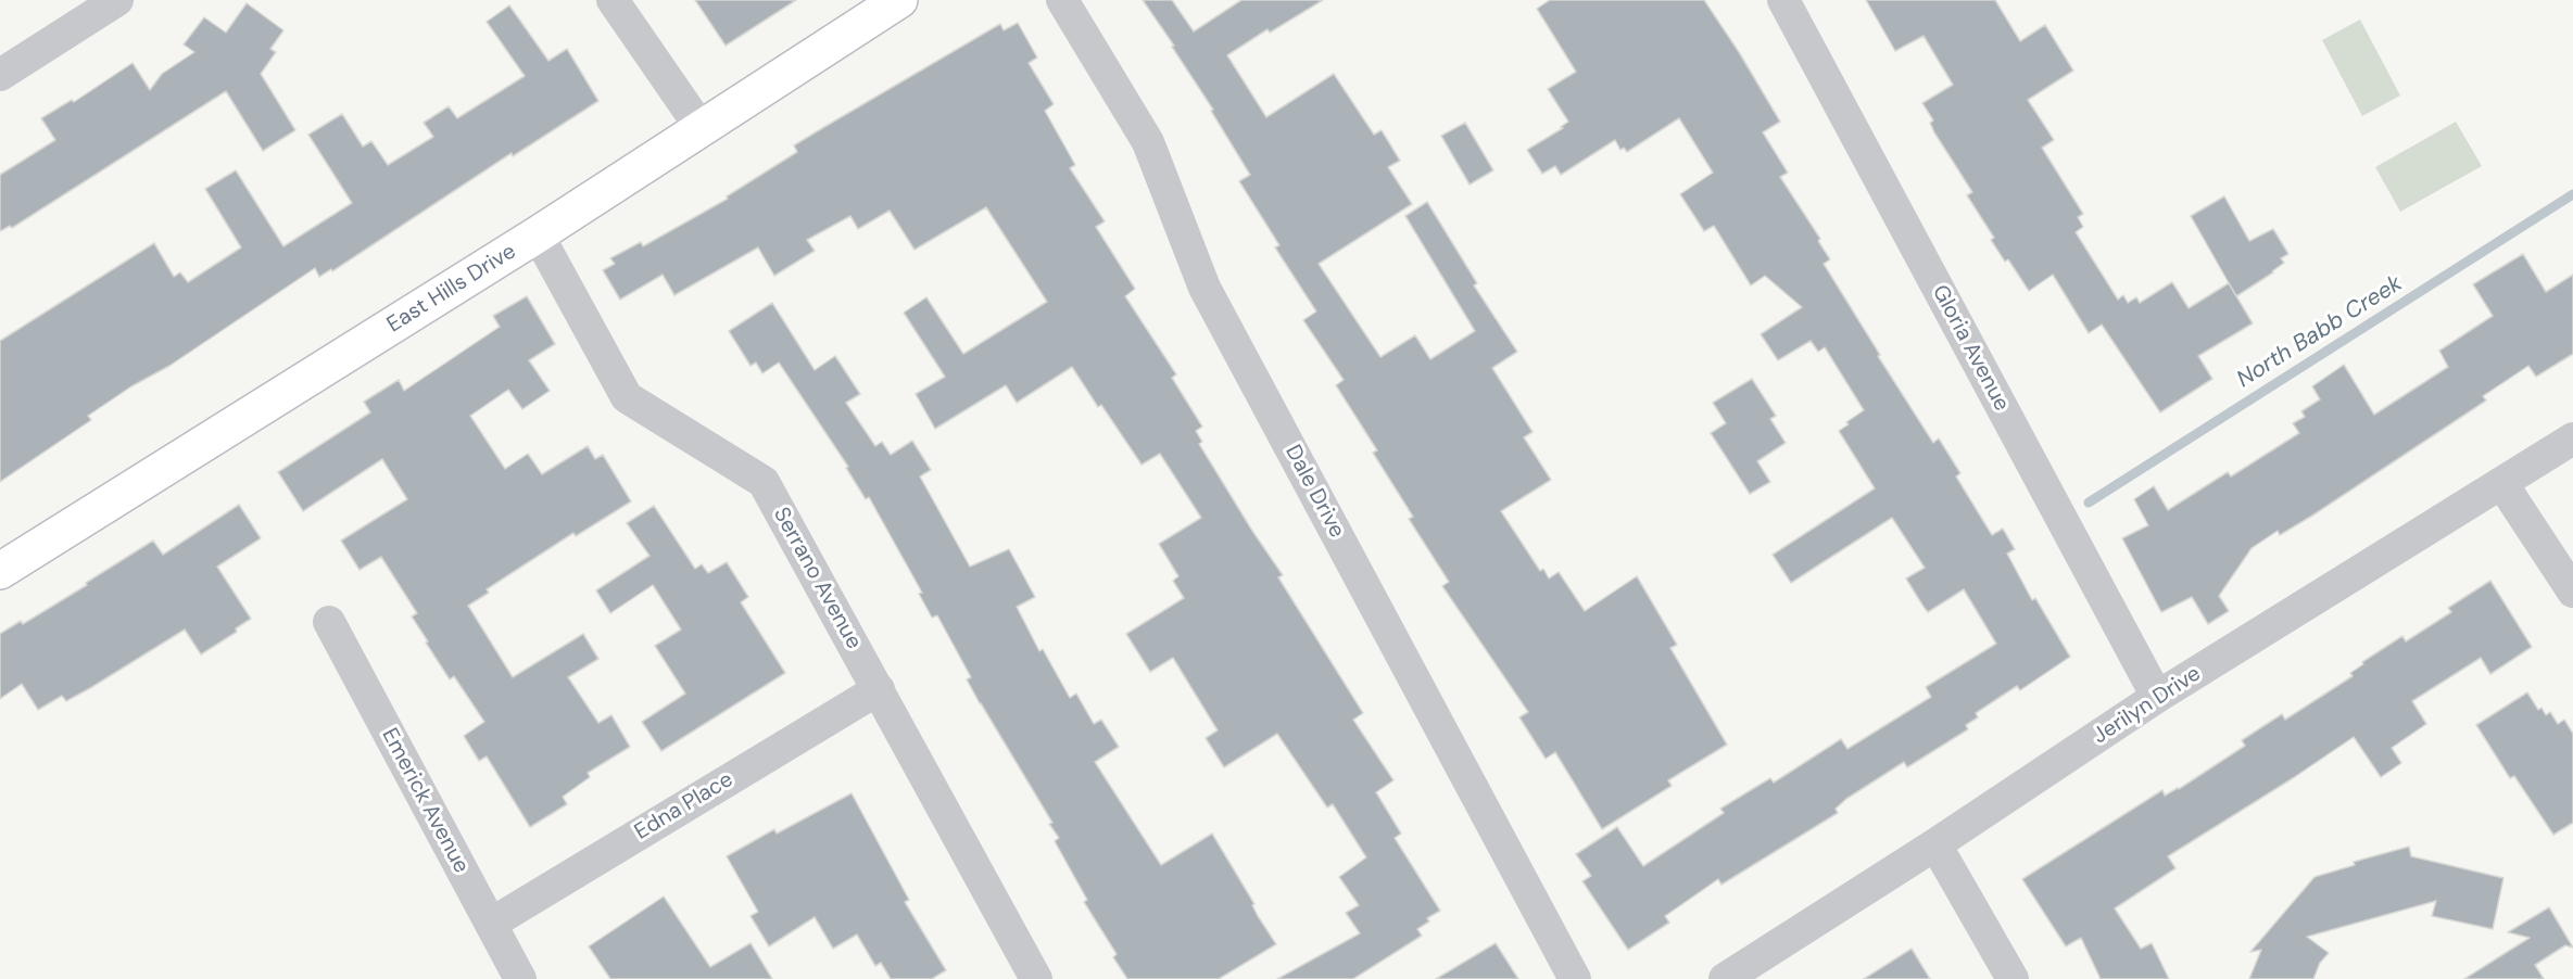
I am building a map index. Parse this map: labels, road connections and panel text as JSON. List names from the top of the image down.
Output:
{
  "streets": {
    "street": [
      "East Hills Drive",
      "Gloria Avenue",
      "Dale Drive",
      "Serrano Avenue",
      "Jerilyn Drive",
      "Emerick Avenue",
      "Edna Place"
    ]
  },
  "crossings": [
    ["East Hills Drive", "Serrano Avenue"],
    ["Gloria Avenue", "Jerilyn Drive"],
    ["Serrano Avenue", "Edna Place"],
    ["Emerick Avenue", "Edna Place"]
  ],
  "water": ["North Babb Creek"]
}
